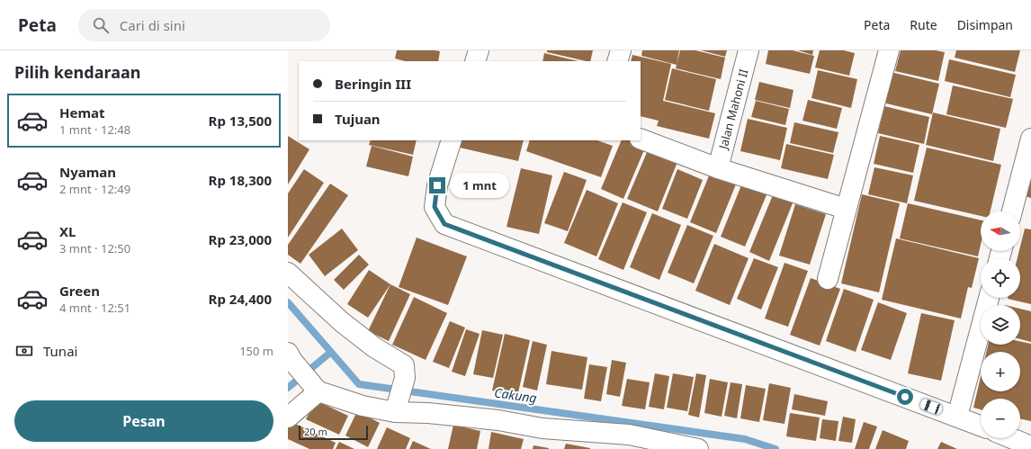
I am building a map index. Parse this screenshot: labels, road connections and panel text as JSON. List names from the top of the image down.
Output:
{
  "streets": {
    "street": ["Jalan Mahoni II"]
  },
  "water": ["Cakung"],
  "scale_bar": "20 m",
  "north": "left",
  "page": {
    "header": "Peta",
    "search": "Cari di sini",
    "nav": ["Peta", "Rute", "Disimpan"],
    "heading": "Pilih kendaraan",
    "banner": ["Beringin III", "Tujuan"],
    "list": [
      {
        "name": "Hemat",
        "note": "1 mnt · 12:48",
        "value": "Rp 13,500"
      },
      {
        "name": "Nyaman",
        "note": "2 mnt · 12:49",
        "value": "Rp 18,300"
      },
      {
        "name": "XL",
        "note": "3 mnt · 12:50",
        "value": "Rp 23,000"
      },
      {
        "name": "Green",
        "note": "4 mnt · 12:51",
        "value": "Rp 24,400"
      }
    ],
    "bubble": "1 mnt",
    "map_buttons": ["+", "−"],
    "pay": ["Tunai", "150 m"],
    "buttons": "Pesan",
    "scale": "20 m"
  }
}
